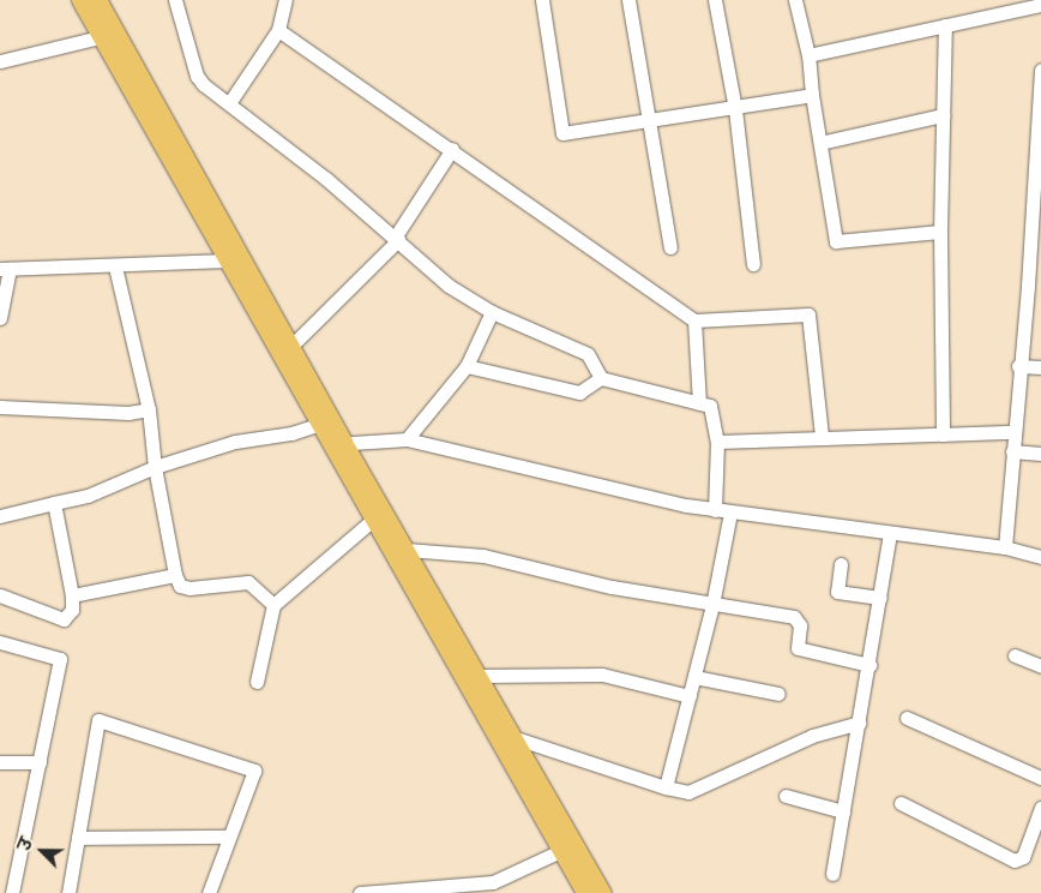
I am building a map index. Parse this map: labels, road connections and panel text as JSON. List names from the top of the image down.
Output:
{
  "north": "top left"
}
